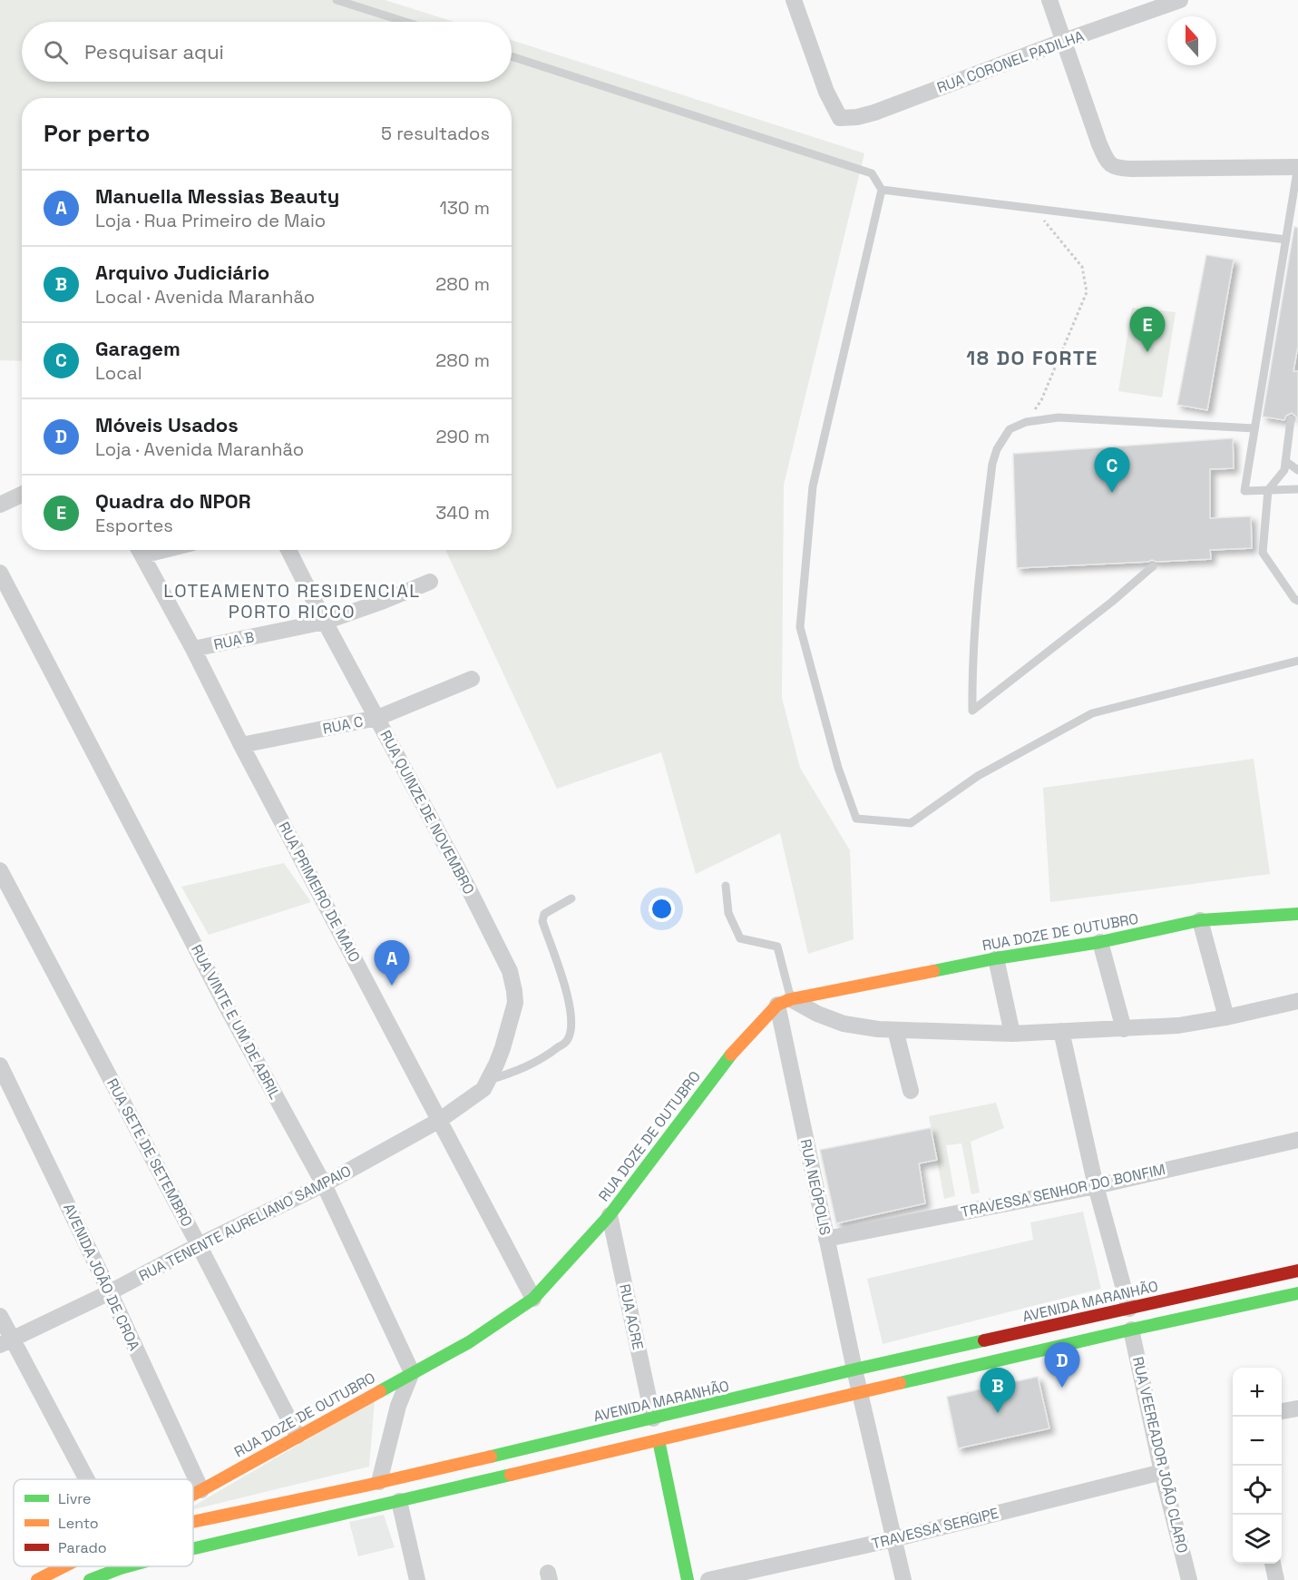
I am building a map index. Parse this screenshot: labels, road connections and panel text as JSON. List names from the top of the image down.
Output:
{
  "streets": {
    "main road": ["RUA DOZE DE OUTUBRO", "AVENIDA MARANHÃO"],
    "street": [
      "RUA CORONEL PADILHA",
      "RUA B",
      "RUA C",
      "RUA QUINZE DE NOVEMBRO",
      "RUA PRIMEIRO DE MAIO",
      "RUA VINTE E UM DE ABRIL",
      "RUA SETE DE SETEMBRO",
      "RUA NEÓPOLIS",
      "TRAVESSA SENHOR DO BONFIM",
      "RUA TENENTE AURELIANO SAMPAIO",
      "AVENIDA JOÃO DE CROA",
      "RUA ACRE",
      "RUA VEEREADOR JOÃO CLARO",
      "TRAVESSA SERGIPE"
    ]
  },
  "crossings": [
    ["RUA B", "RUA QUINZE DE NOVEMBRO"],
    ["RUA B", "RUA PRIMEIRO DE MAIO"],
    ["RUA C", "RUA QUINZE DE NOVEMBRO"],
    ["RUA C", "RUA PRIMEIRO DE MAIO"],
    ["RUA QUINZE DE NOVEMBRO", "RUA TENENTE AURELIANO SAMPAIO"],
    ["RUA PRIMEIRO DE MAIO", "RUA DOZE DE OUTUBRO"],
    ["RUA PRIMEIRO DE MAIO", "RUA TENENTE AURELIANO SAMPAIO"],
    ["RUA DOZE DE OUTUBRO", "RUA VINTE E UM DE ABRIL"],
    ["RUA DOZE DE OUTUBRO", "RUA SETE DE SETEMBRO"],
    ["RUA DOZE DE OUTUBRO", "RUA NEÓPOLIS"],
    ["RUA DOZE DE OUTUBRO", "AVENIDA JOÃO DE CROA"],
    ["RUA DOZE DE OUTUBRO", "RUA ACRE"],
    ["RUA VINTE E UM DE ABRIL", "RUA TENENTE AURELIANO SAMPAIO"],
    ["RUA SETE DE SETEMBRO", "RUA TENENTE AURELIANO SAMPAIO"],
    ["RUA NEÓPOLIS", "TRAVESSA SENHOR DO BONFIM"],
    ["RUA NEÓPOLIS", "AVENIDA MARANHÃO"],
    ["RUA TENENTE AURELIANO SAMPAIO", "AVENIDA JOÃO DE CROA"],
    ["AVENIDA MARANHÃO", "RUA ACRE"],
    ["RUA VEEREADOR JOÃO CLARO", "TRAVESSA SERGIPE"]
  ],
  "districts": ["18 DO FORTE", "LOTEAMENTO RESIDENCIAL PORTO RICCO"],
  "legend": ["Livre", "Lento", "Parado"],
  "north": "top",
  "page": {
    "search": "Pesquisar aqui",
    "heading": ["Por perto", "5 resultados"],
    "list": [
      {
        "mark": "A",
        "name": "Manuella Messias Beauty",
        "note": "Loja · Rua Primeiro de Maio",
        "value": "130 m"
      },
      {
        "mark": "B",
        "name": "Arquivo Judiciário",
        "note": "Local · Avenida Maranhão",
        "value": "280 m"
      },
      {
        "mark": "C",
        "name": "Garagem",
        "note": "Local",
        "value": "280 m"
      },
      {
        "mark": "D",
        "name": "Móveis Usados",
        "note": "Loja · Avenida Maranhão",
        "value": "290 m"
      },
      {
        "mark": "E",
        "name": "Quadra do NPOR",
        "note": "Esportes",
        "value": "340 m"
      }
    ],
    "pins": [
      "E",
      "C",
      "A",
      "D",
      "B"
    ],
    "map_buttons": ["+", "−"]
  }
}
